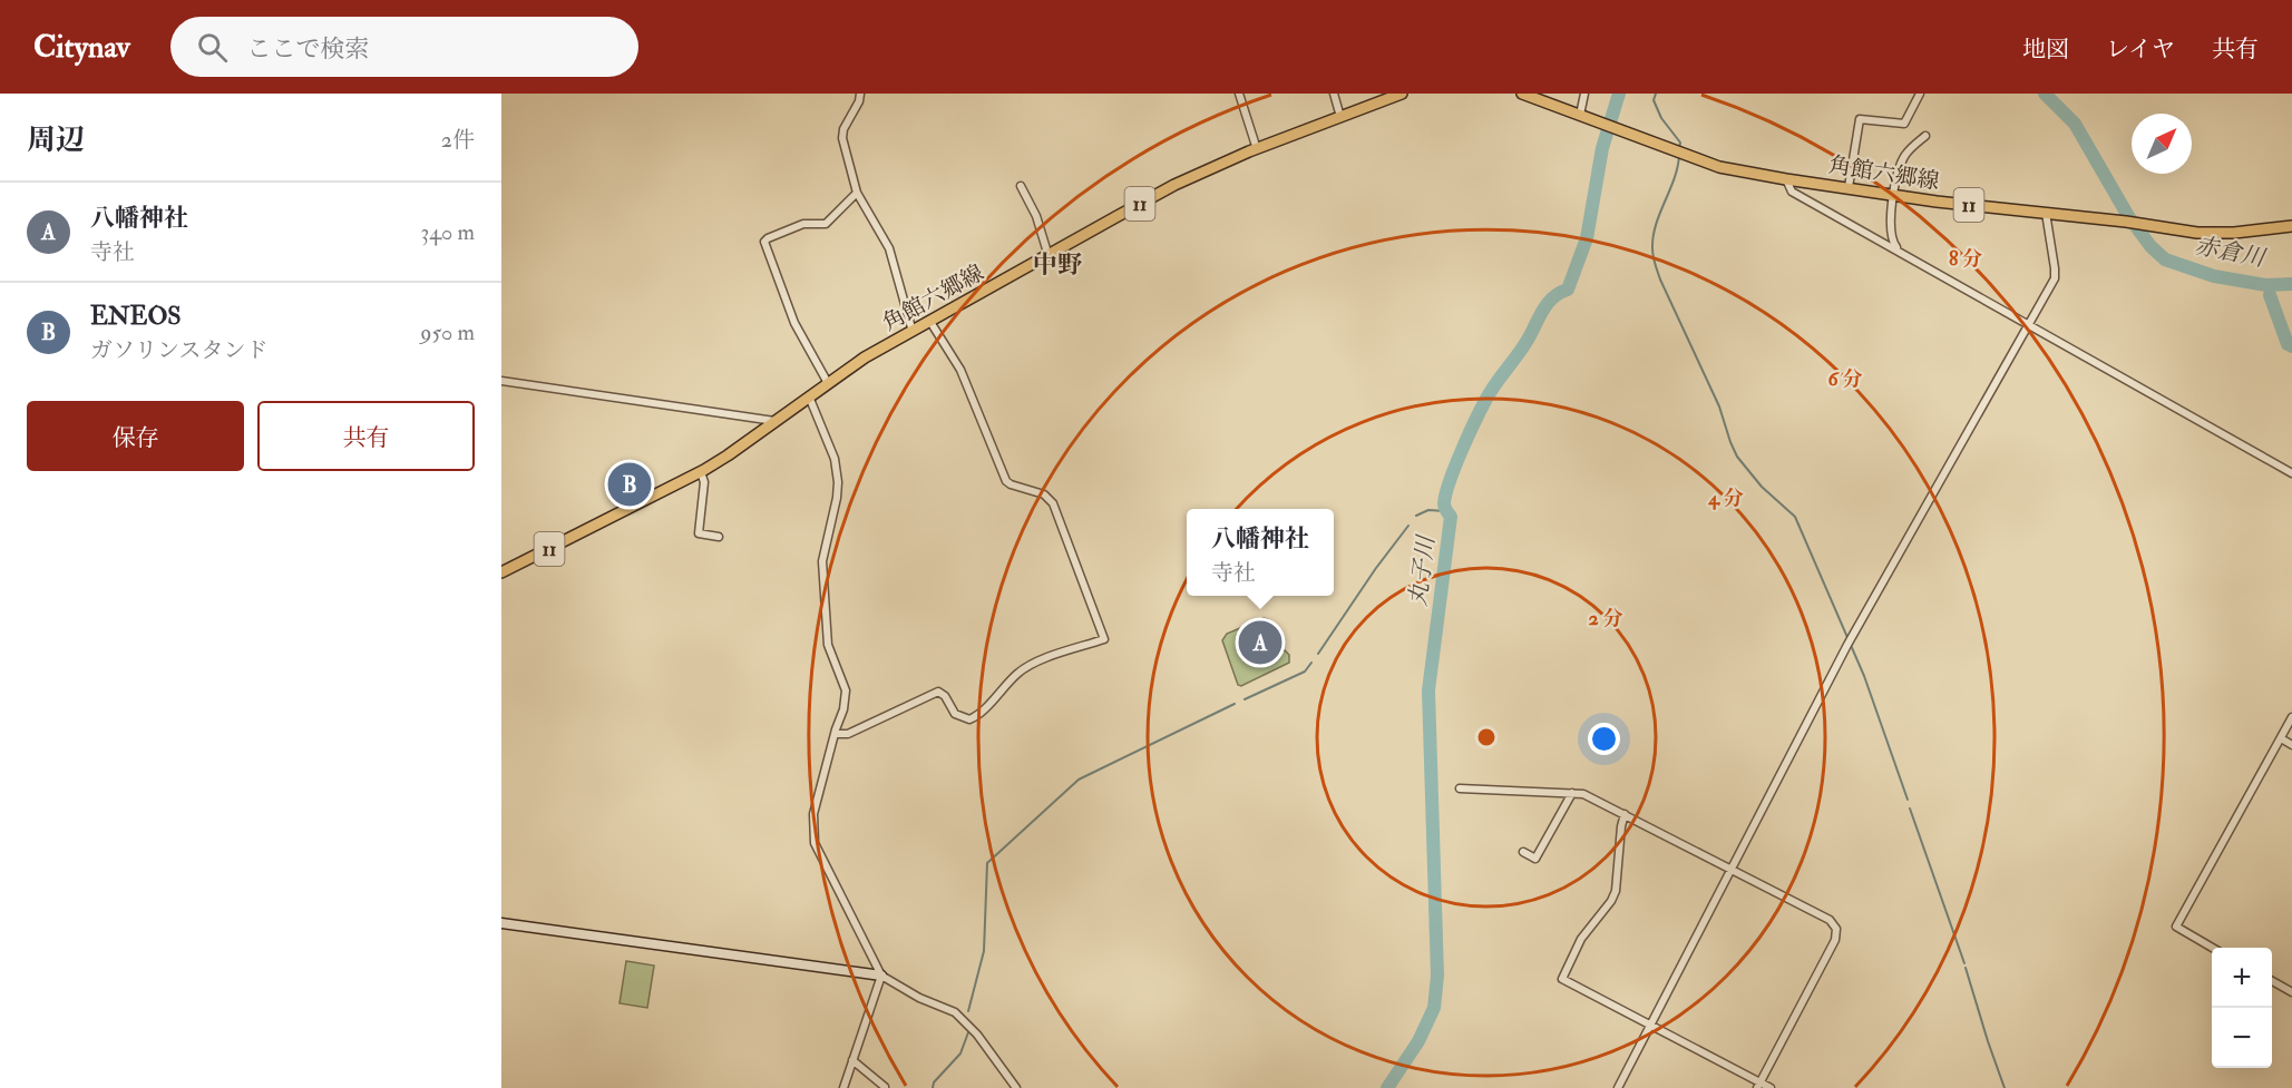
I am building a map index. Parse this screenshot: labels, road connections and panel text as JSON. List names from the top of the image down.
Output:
{
  "streets": {
    "main road": ["角館六郷線", "11"]
  },
  "districts": ["中野"],
  "water": ["赤倉川", "丸子川"],
  "north": "top right",
  "page": {
    "header": "Citynav",
    "search": "ここで検索",
    "nav": ["地図", "レイヤ", "共有"],
    "heading": ["周辺", "2件"],
    "list": [
      {
        "mark": "A",
        "name": "八幡神社",
        "note": "寺社",
        "value": "340 m"
      },
      {
        "mark": "B",
        "name": "ENEOS",
        "note": "ガソリンスタンド",
        "value": "950 m"
      }
    ],
    "buttons": ["保存", "共有"],
    "pins": ["B", "A"],
    "popup": ["八幡神社", "寺社"],
    "map_buttons": ["+", "−"]
  },
  "rings": [
    "8 分",
    "6 分",
    "4 分",
    "2 分"
  ]
}
